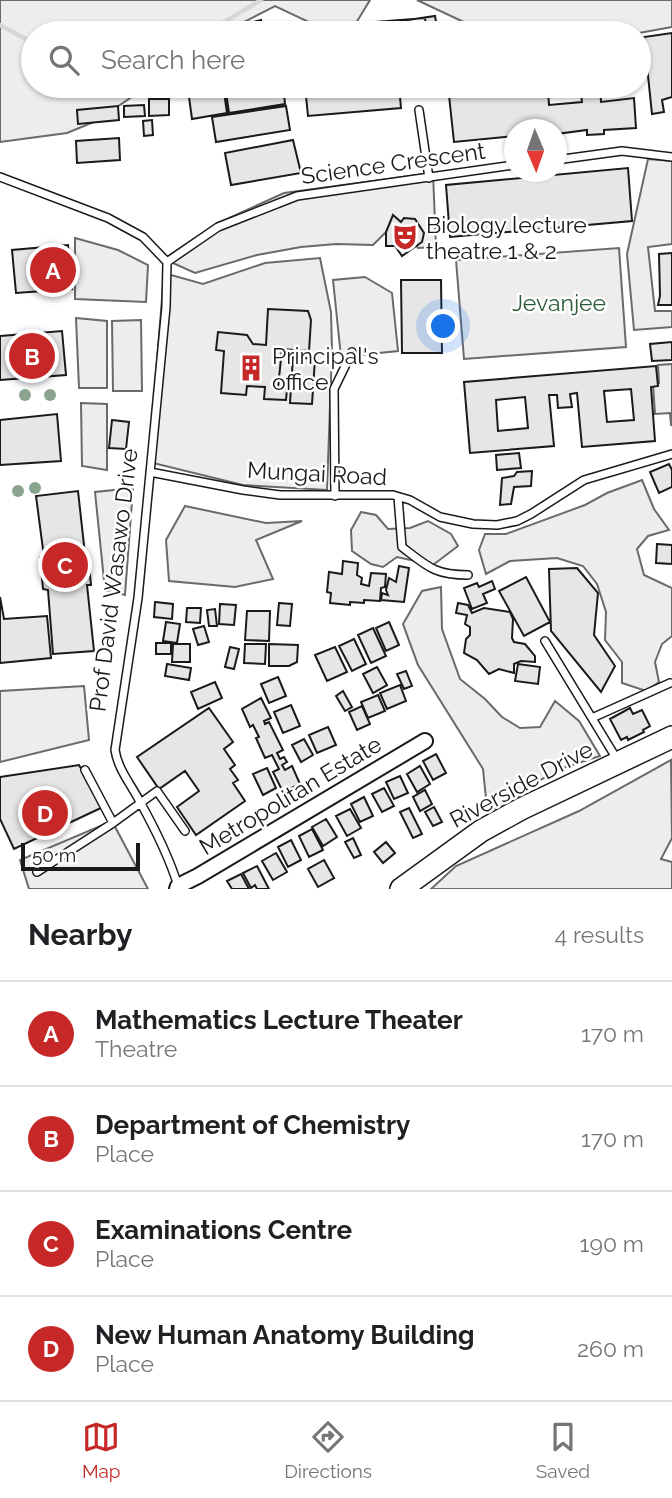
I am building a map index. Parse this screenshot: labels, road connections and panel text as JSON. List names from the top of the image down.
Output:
{
  "streets": {
    "street": ["Riverside Drive", "Metropolitan Estate"],
    "lane": ["Science Crescent", "Mungai Road", "Prof David Wasawo Drive"]
  },
  "crossings": [
    ["Science Crescent", "Prof David Wasawo Drive"],
    ["Mungai Road", "Prof David Wasawo Drive"],
    ["Prof David Wasawo Drive", "Metropolitan Estate"]
  ],
  "parks": ["Jevanjee"],
  "places": {
    "theatre": ["Biology lecture theatre 1 & 2"],
    "building": ["Principal's office"]
  },
  "scale_bar": "50 m",
  "north": "bottom",
  "page": {
    "search": "Search here",
    "pins": [
      "A",
      "B",
      "C",
      "D"
    ],
    "scale": "50 m",
    "heading": ["Nearby", "4 results"],
    "list": [
      {
        "mark": "A",
        "name": "Mathematics Lecture Theater",
        "note": "Theatre",
        "value": "170 m"
      },
      {
        "mark": "B",
        "name": "Department of Chemistry",
        "note": "Place",
        "value": "170 m"
      },
      {
        "mark": "C",
        "name": "Examinations Centre",
        "note": "Place",
        "value": "190 m"
      },
      {
        "mark": "D",
        "name": "New Human Anatomy Building",
        "note": "Place",
        "value": "260 m"
      }
    ],
    "nav": ["Map", "Directions", "Saved"]
  }
}
